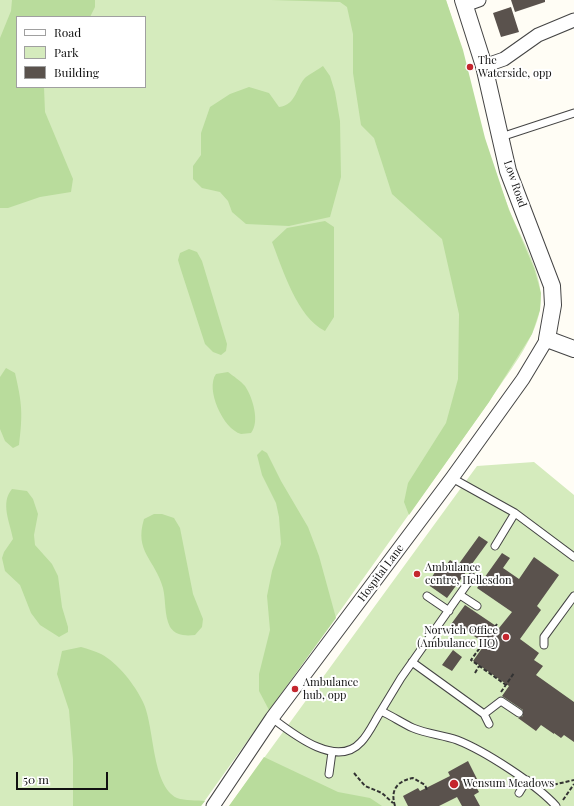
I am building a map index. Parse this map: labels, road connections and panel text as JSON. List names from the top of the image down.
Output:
{
  "streets": {
    "street": ["Low Road", "Hospital Lane"]
  },
  "crossings": [
    ["Low Road", "Hospital Lane"]
  ],
  "places": [
    "The Waterside, opp",
    "Ambulance centre, Hellesdon",
    "Norwich Office (Ambulance HQ)",
    "Ambulance hub, opp",
    "Wensum Meadows"
  ],
  "legend": ["Road", "Park", "Building"],
  "scale_bar": "50 m"
}
